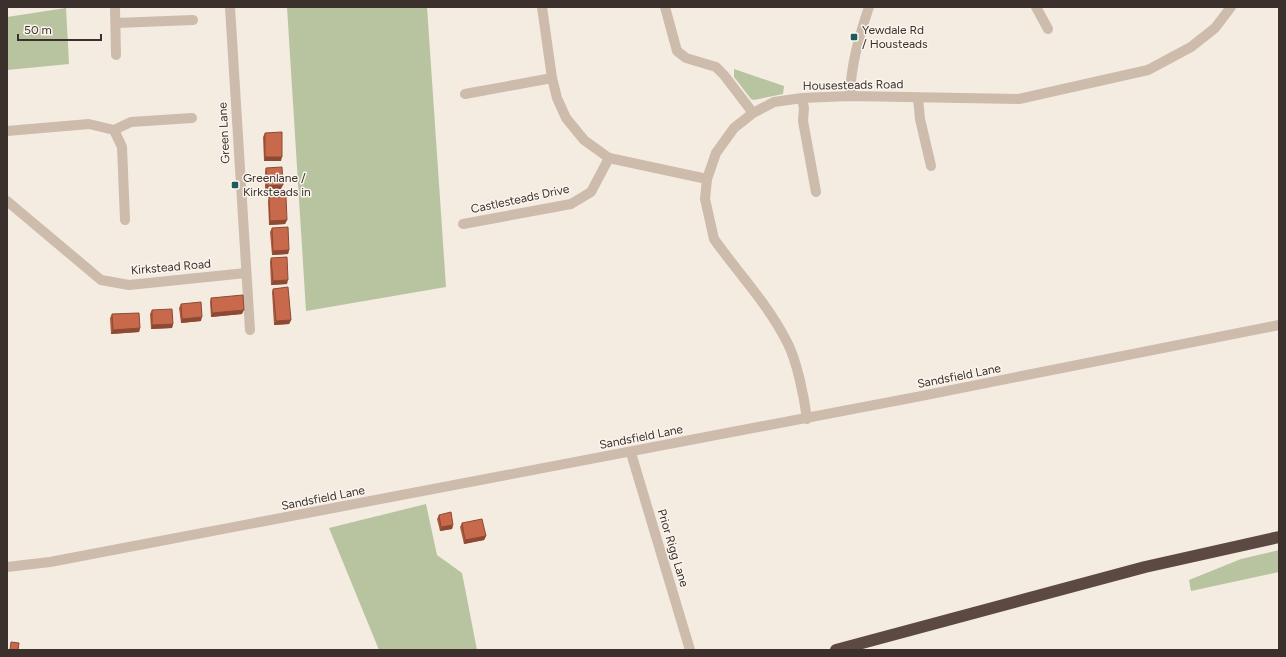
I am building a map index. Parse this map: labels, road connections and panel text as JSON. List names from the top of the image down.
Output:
{
  "streets": {
    "street": [
      "Housesteads Road",
      "Green Lane",
      "Castlesteads Drive",
      "Kirkstead Road",
      "Sandsfield Lane",
      "Prior Rigg Lane"
    ]
  },
  "crossings": [
    ["Housesteads Road", "Sandsfield Lane"],
    ["Green Lane", "Kirkstead Road"],
    ["Sandsfield Lane", "Prior Rigg Lane"]
  ],
  "places": {
    "transit": ["Yewdale Rd / Housteads", "Greenlane / Kirksteads in"]
  },
  "scale_bar": "50 m"
}
